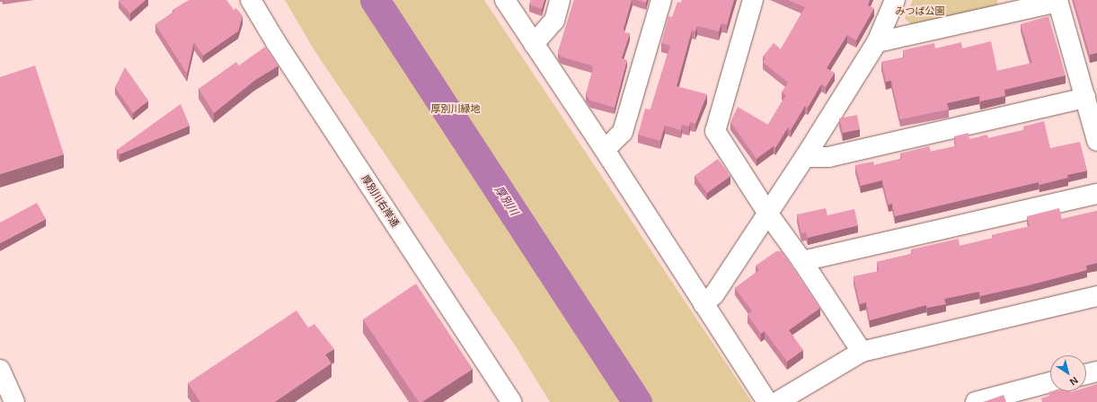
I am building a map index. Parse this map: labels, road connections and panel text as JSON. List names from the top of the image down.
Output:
{
  "streets": {
    "street": ["厚別川右岸通"]
  },
  "water": ["厚別川"],
  "parks": ["みつば公園", "厚別川緑地"],
  "north": "bottom right"
}
